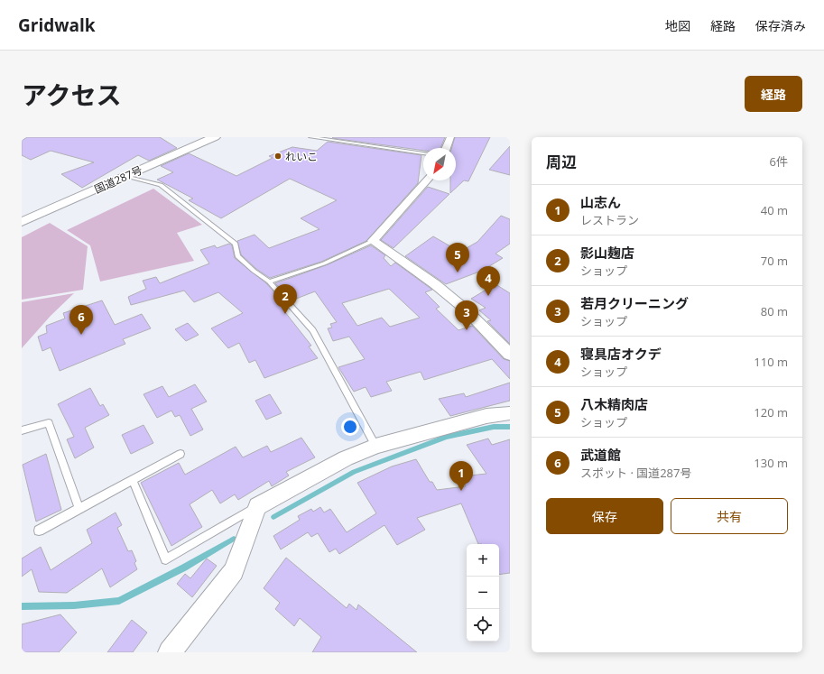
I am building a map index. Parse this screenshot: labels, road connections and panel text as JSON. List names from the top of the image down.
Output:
{
  "streets": {
    "highway": ["国道287号"]
  },
  "places": ["れいこ"],
  "north": "bottom left",
  "page": {
    "header": "Gridwalk",
    "nav": ["地図", "経路", "保存済み"],
    "title": "アクセス",
    "buttons": [
      "経路",
      ["保存", "共有"]
    ],
    "heading": ["周辺", "6件"],
    "list": [
      {
        "mark": "1",
        "name": "山志ん",
        "note": "レストラン",
        "value": "40 m"
      },
      {
        "mark": "2",
        "name": "影山麹店",
        "note": "ショップ",
        "value": "70 m"
      },
      {
        "mark": "3",
        "name": "若月クリーニング",
        "note": "ショップ",
        "value": "80 m"
      },
      {
        "mark": "4",
        "name": "寝具店オクデ",
        "note": "ショップ",
        "value": "110 m"
      },
      {
        "mark": "5",
        "name": "八木精肉店",
        "note": "ショップ",
        "value": "120 m"
      },
      {
        "mark": "6",
        "name": "武道館",
        "note": "スポット · 国道287号",
        "value": "130 m"
      }
    ],
    "pins": [
      "5",
      "4",
      "2",
      "3",
      "6",
      "1"
    ],
    "map_buttons": ["+", "−"]
  }
}
